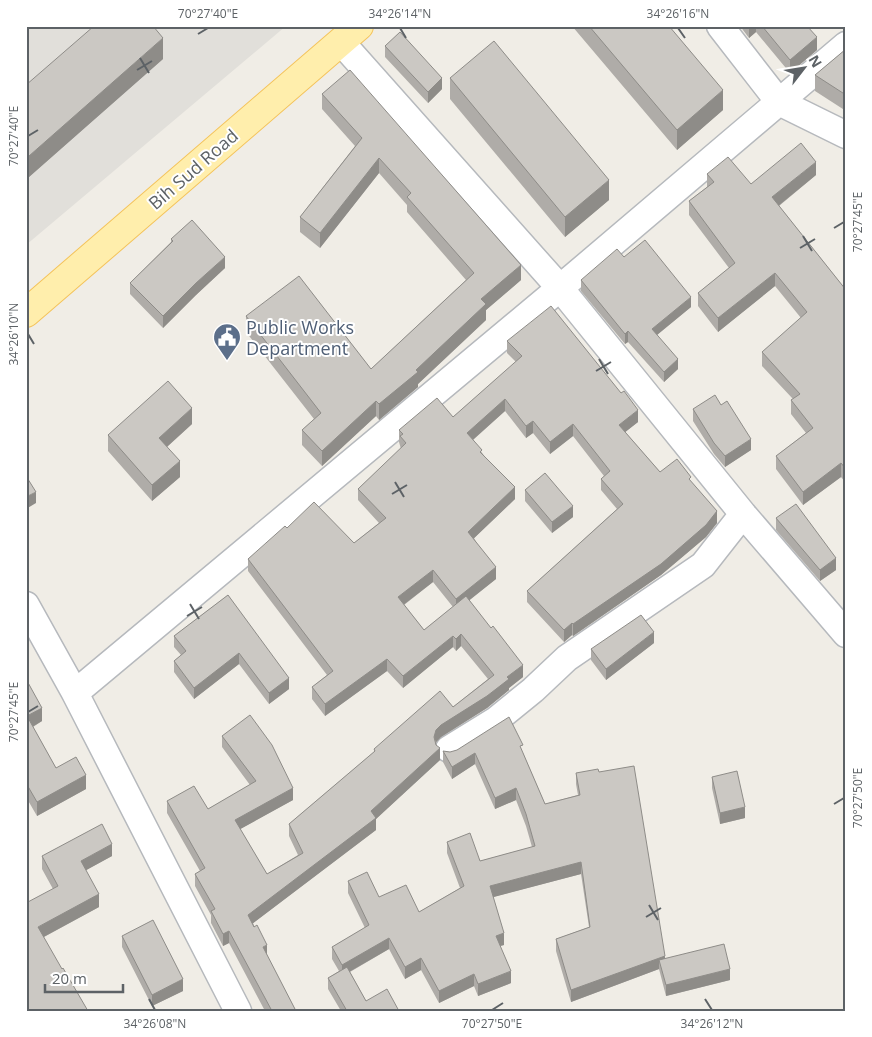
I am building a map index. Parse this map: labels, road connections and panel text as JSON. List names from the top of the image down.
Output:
{
  "streets": {
    "main road": ["Bih Sud Road"]
  },
  "places": {
    "public building": ["Public Works Department"]
  },
  "scale_bar": "20 m",
  "north": "top right",
  "coordinates": [
    "70°27'40\"E",
    "34°26'14\"N",
    "34°26'16\"N",
    "70°27'45\"E",
    "34°26'10\"N",
    "70°27'50\"E",
    "34°26'08\"N",
    "34°26'12\"N"
  ]
}
